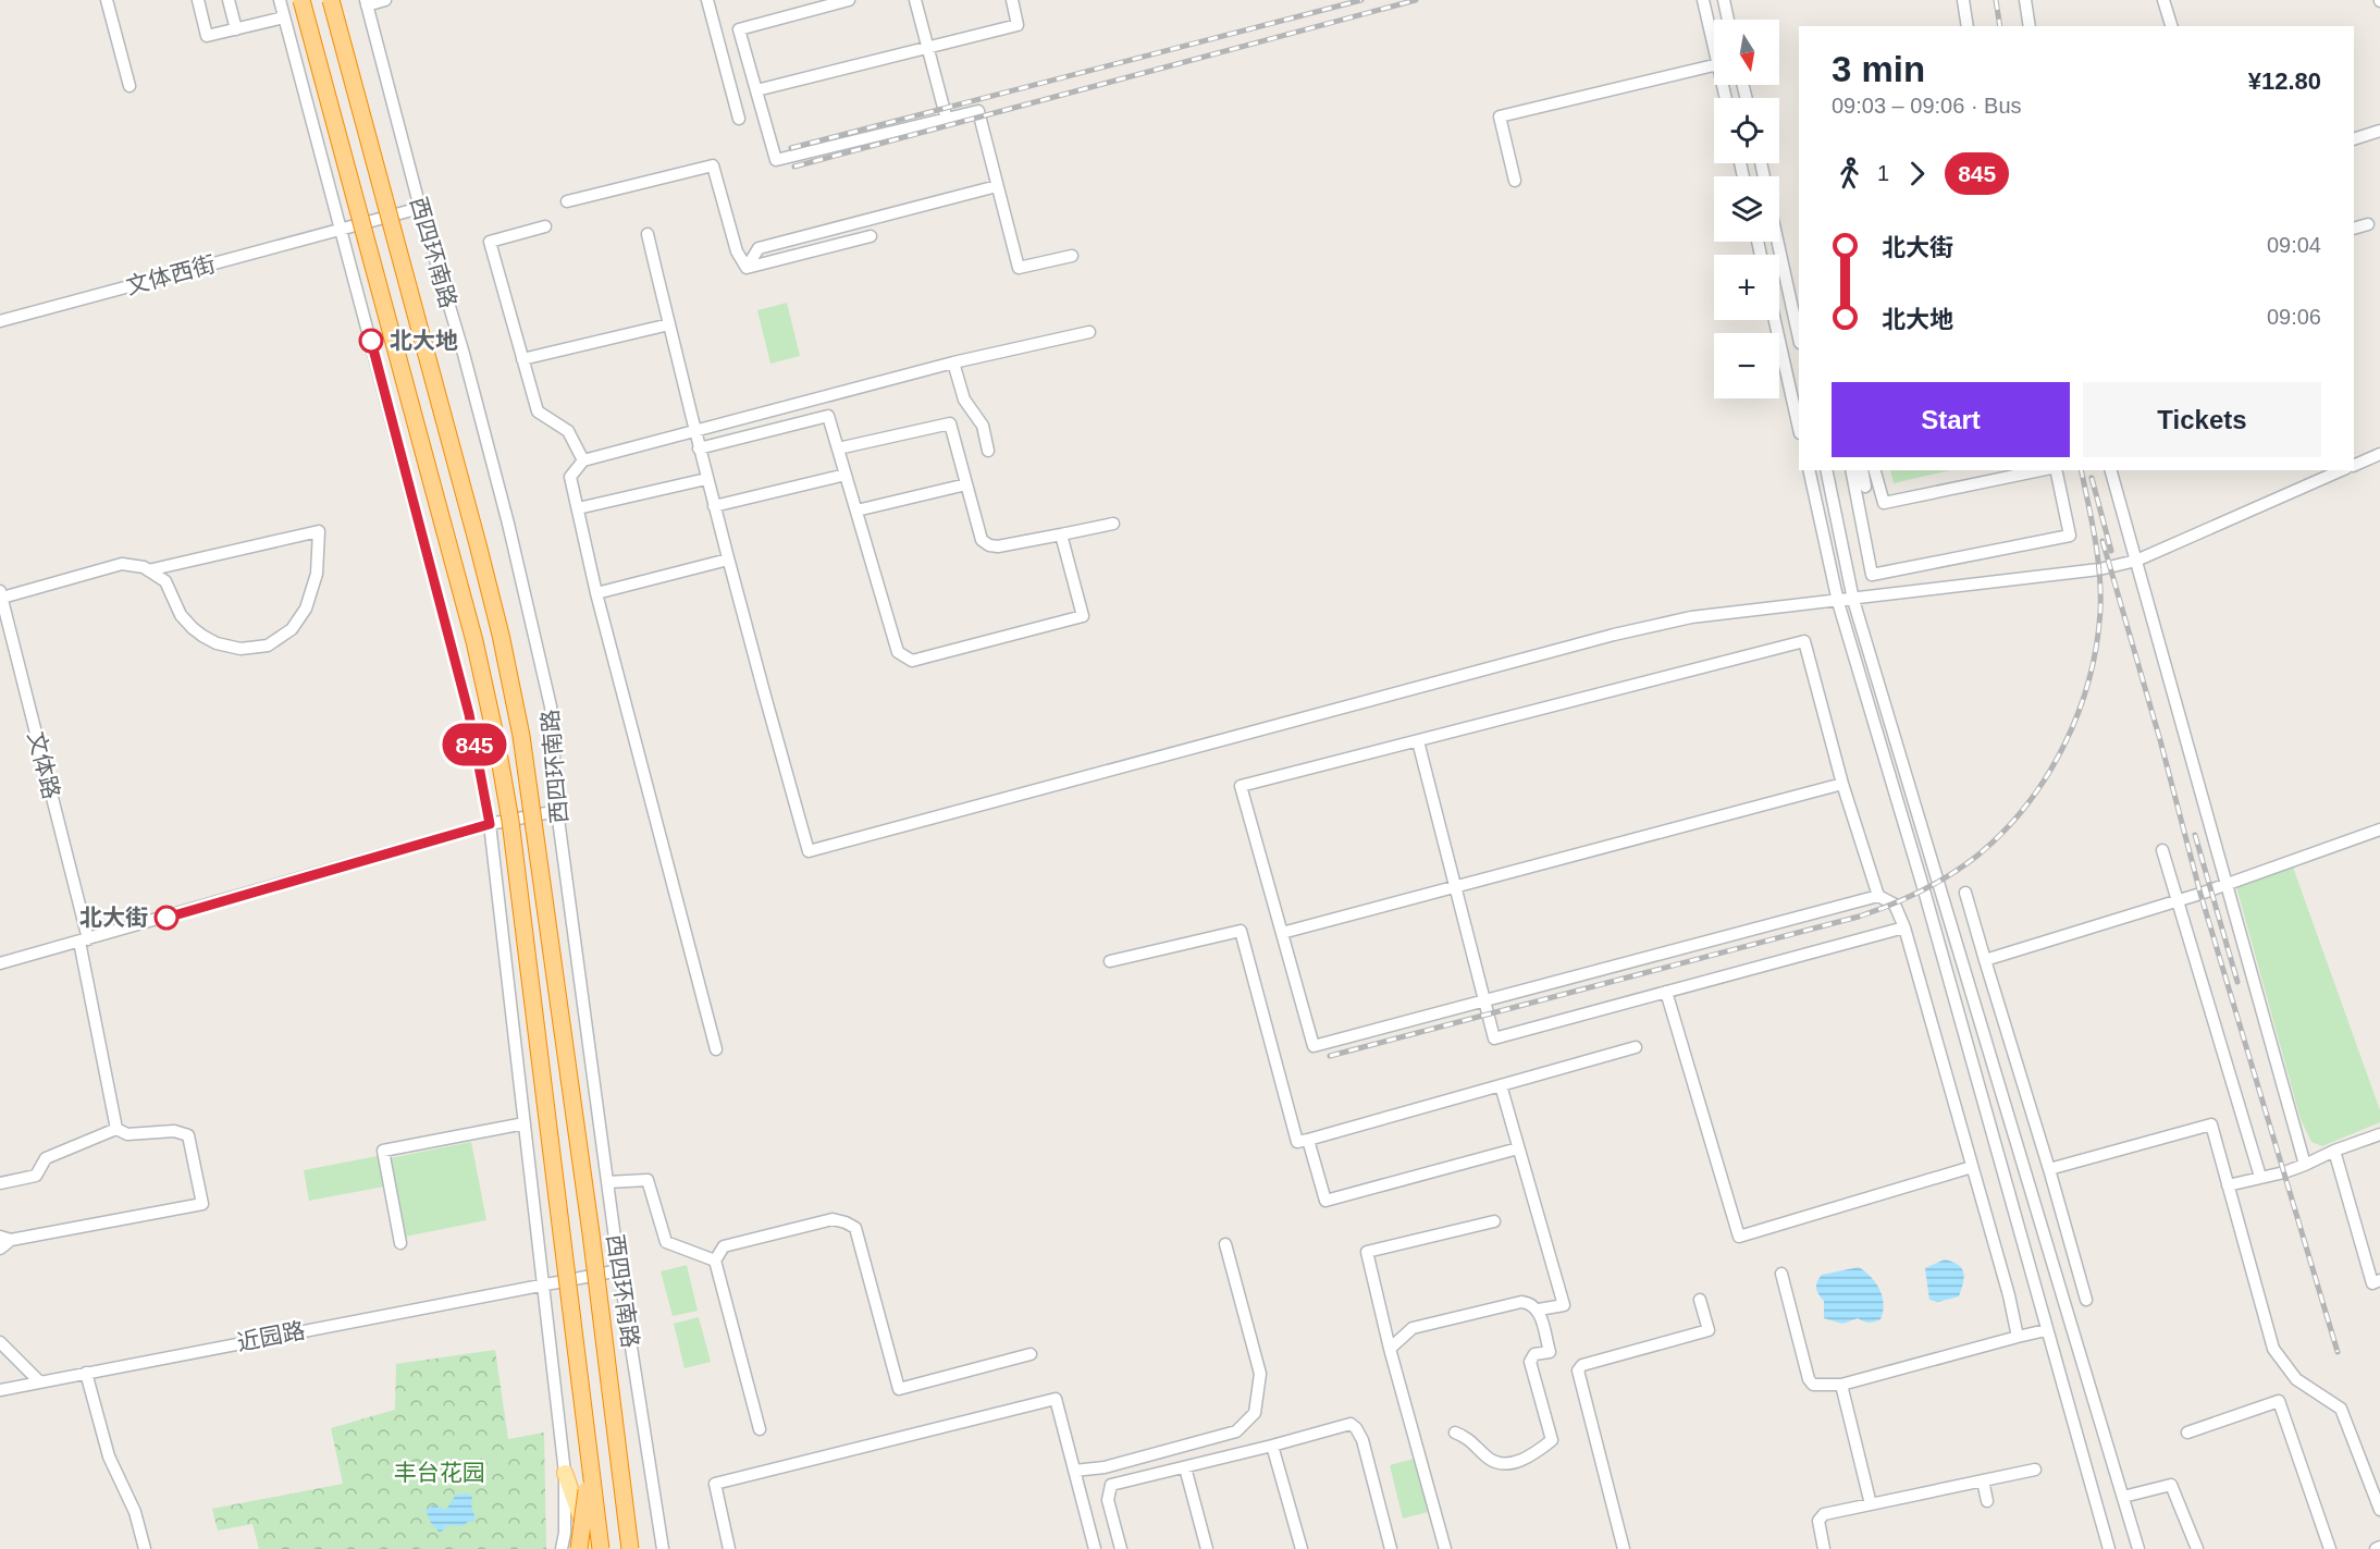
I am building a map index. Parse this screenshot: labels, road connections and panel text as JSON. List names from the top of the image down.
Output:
{
  "streets": {
    "highway": ["西四环南路"],
    "street": ["文体西街", "文体路", "近园路"]
  },
  "crossings": [
    ["西四环南路", "文体西街"],
    ["西四环南路", "近园路"]
  ],
  "parks": ["丰台花园"],
  "places": ["北大地", "北大街"],
  "lines": ["bus line 845"],
  "north": "bottom",
  "page": {
    "on_map": "845",
    "map_buttons": ["+", "−"],
    "heading": ["3 min", "09:03 – 09:06 · Bus", "¥12.80"],
    "legs": ["1", "845"],
    "list": [
      {
        "name": "北大街",
        "value": "09:04"
      },
      {
        "name": "北大地",
        "value": "09:06"
      }
    ],
    "buttons": ["Start", "Tickets"]
  }
}
